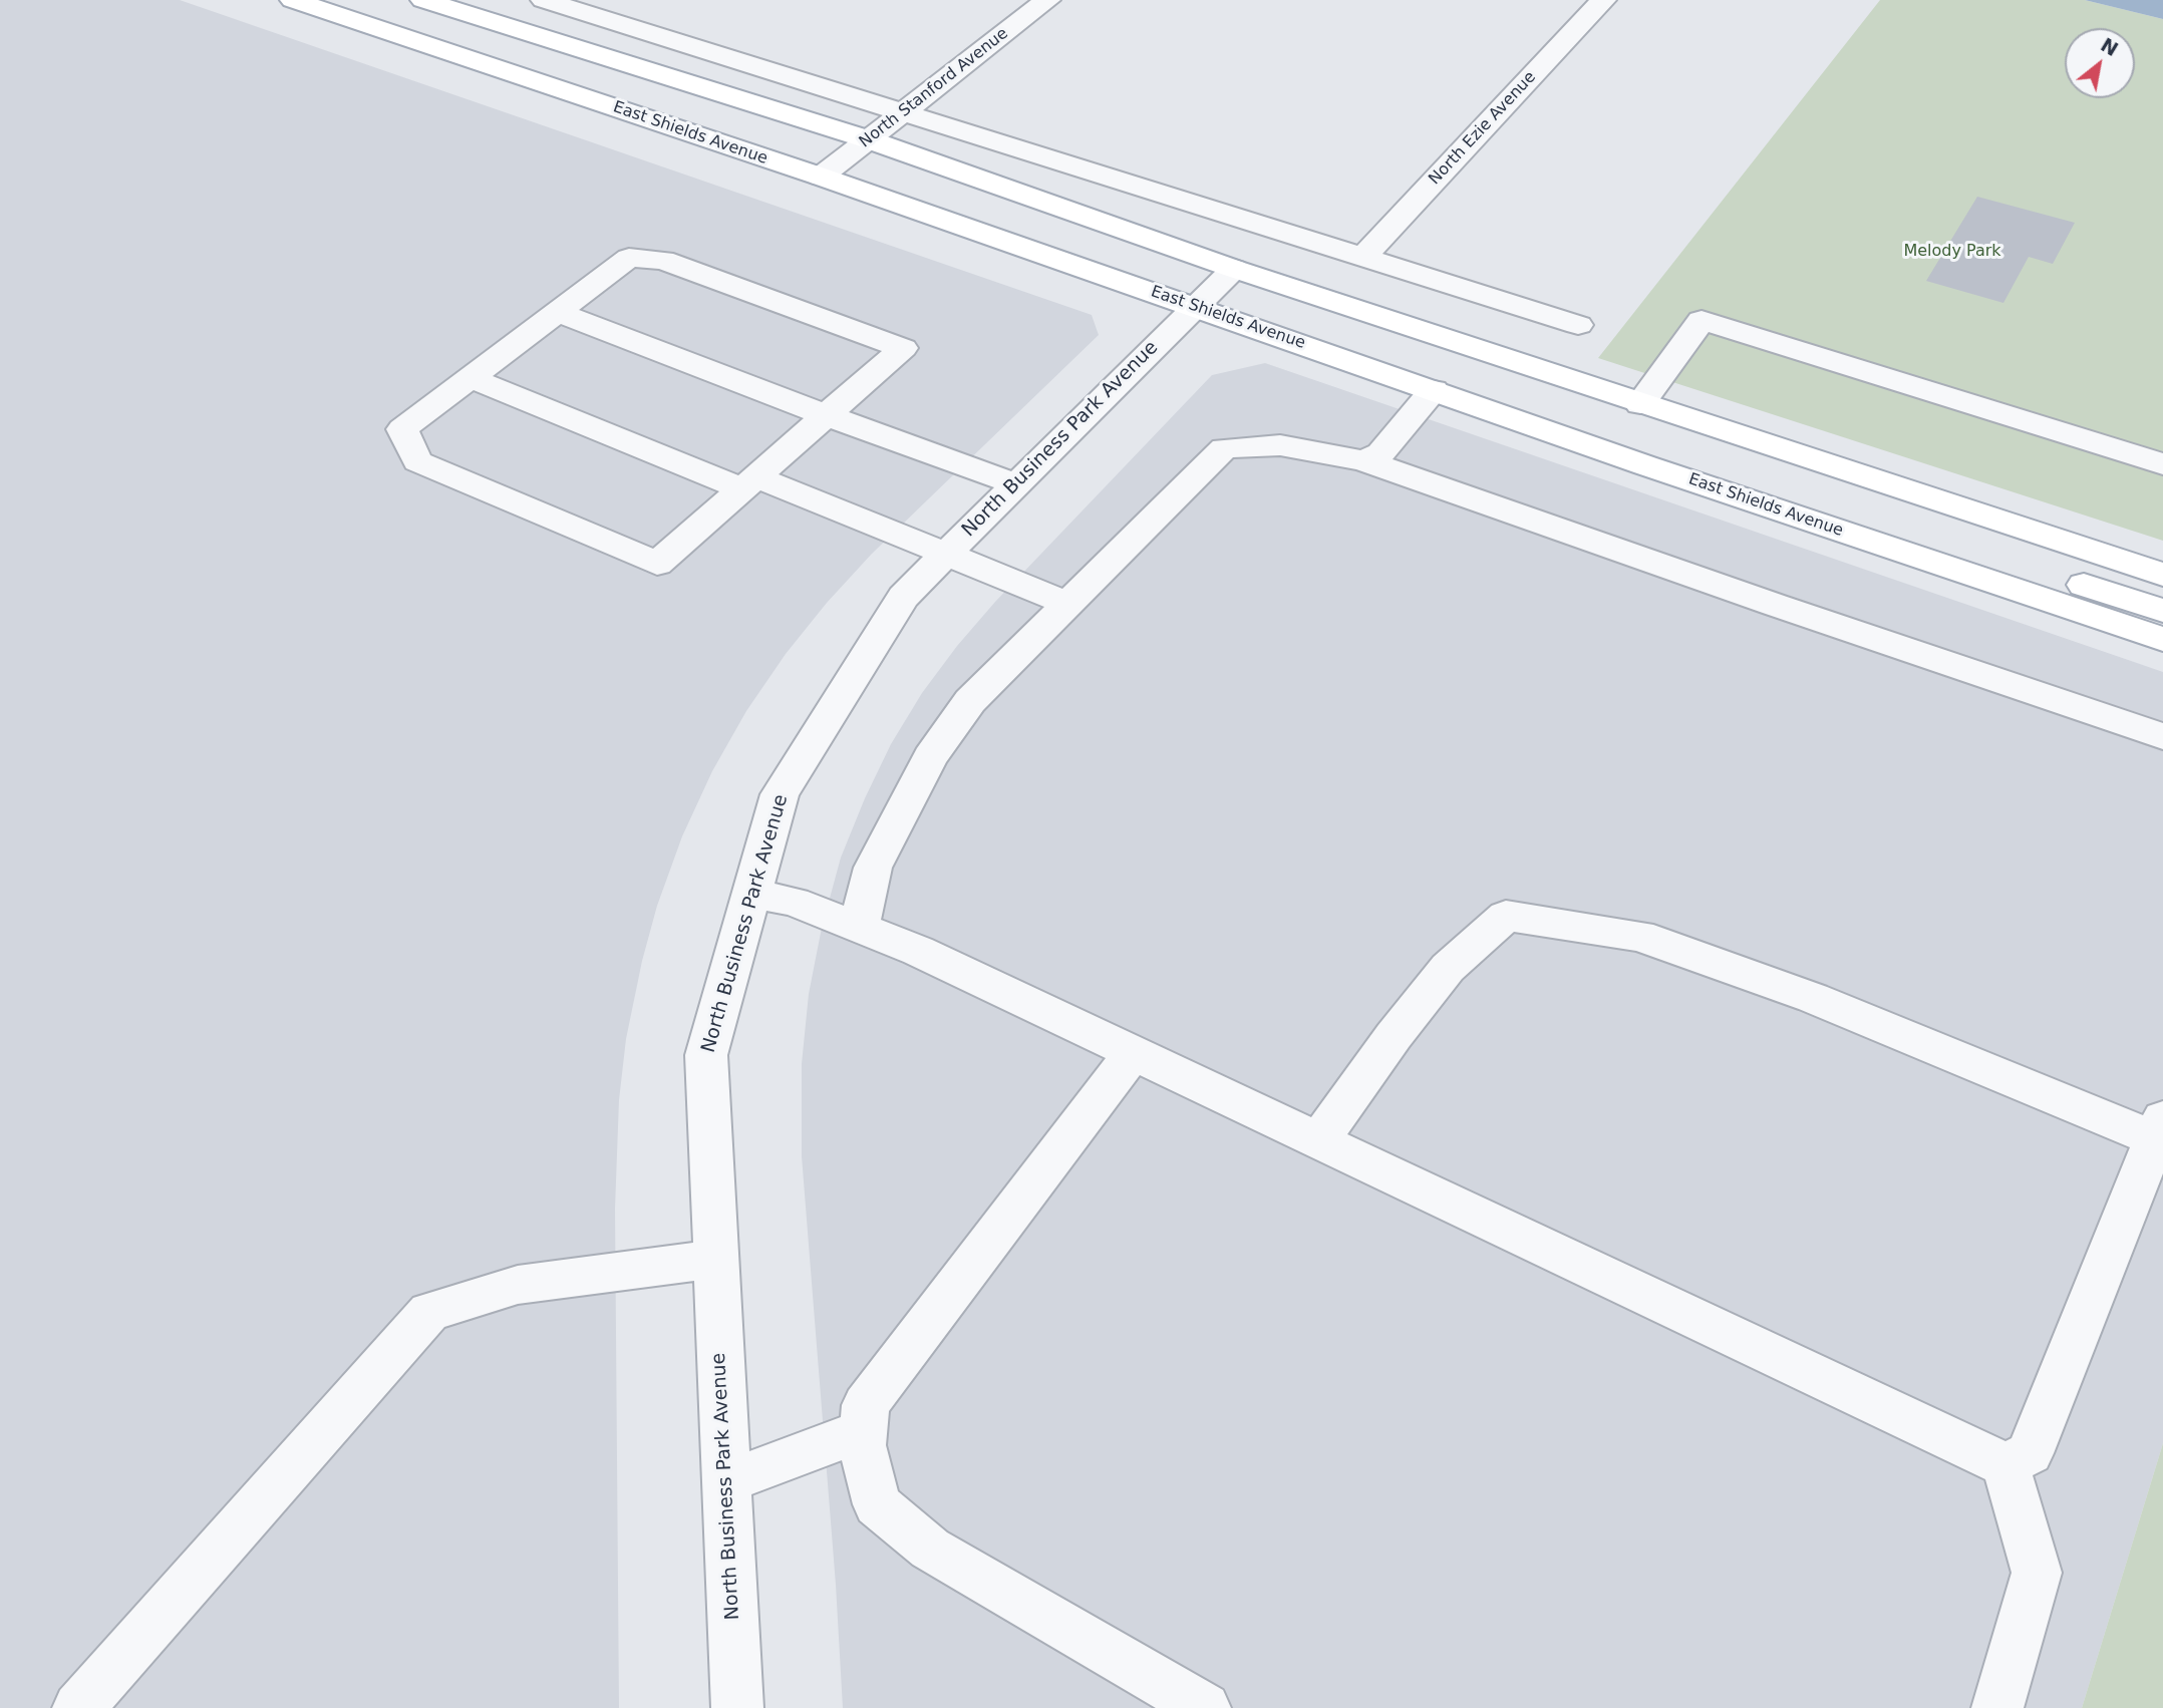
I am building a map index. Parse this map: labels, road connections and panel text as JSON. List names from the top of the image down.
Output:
{
  "streets": {
    "main road": ["East Shields Avenue"],
    "street": ["North Stanford Avenue", "North Ezie Avenue", "North Business Park Avenue"]
  },
  "crossings": [
    ["North Stanford Avenue", "East Shields Avenue"],
    ["East Shields Avenue", "North Business Park Avenue"]
  ],
  "parks": ["Melody Park"],
  "north": "top right"
}
